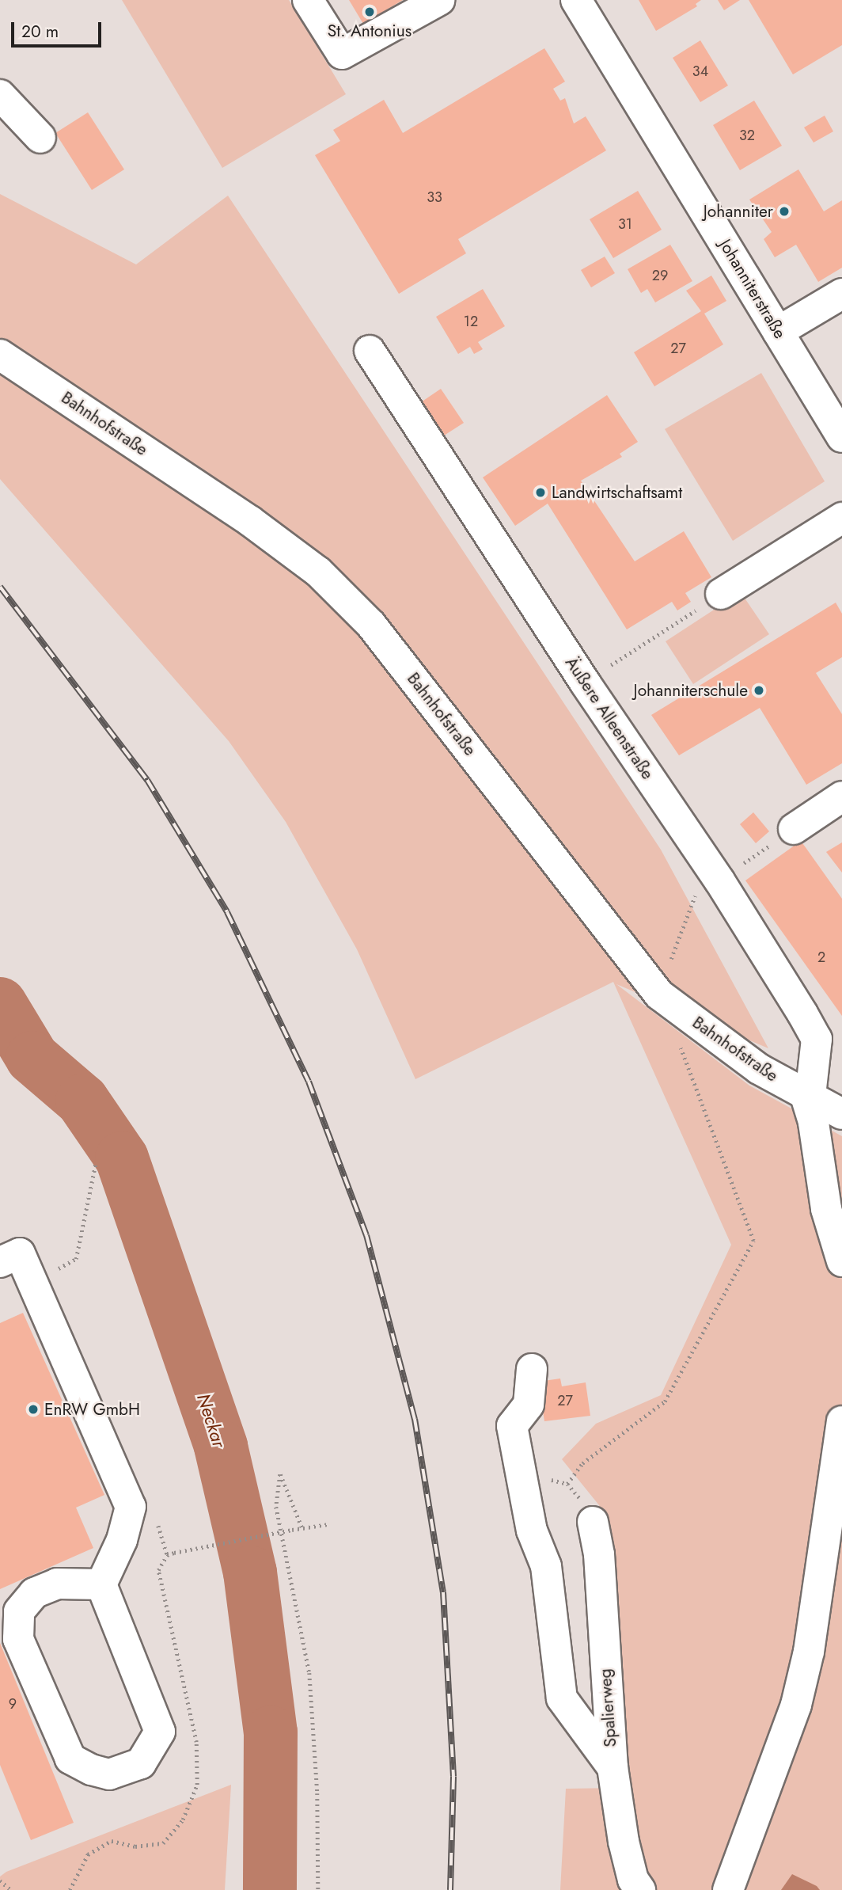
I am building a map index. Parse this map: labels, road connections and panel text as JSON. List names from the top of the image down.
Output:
{
  "streets": {
    "street": [
      "Johanniterstraße",
      "Bahnhofstraße",
      "Äußere Alleenstraße",
      "Spalierweg"
    ]
  },
  "crossings": [
    ["Bahnhofstraße", "Äußere Alleenstraße"]
  ],
  "water": ["Neckar"],
  "places": [
    "St. Antonius",
    "Johanniter",
    "Landwirtschaftsamt",
    "Johanniterschule",
    "EnRW GmbH"
  ],
  "house_numbers": [
    "34",
    "32",
    "33",
    "31",
    "29",
    "12",
    "27",
    "2",
    "27",
    "9"
  ],
  "scale_bar": "20 m"
}
